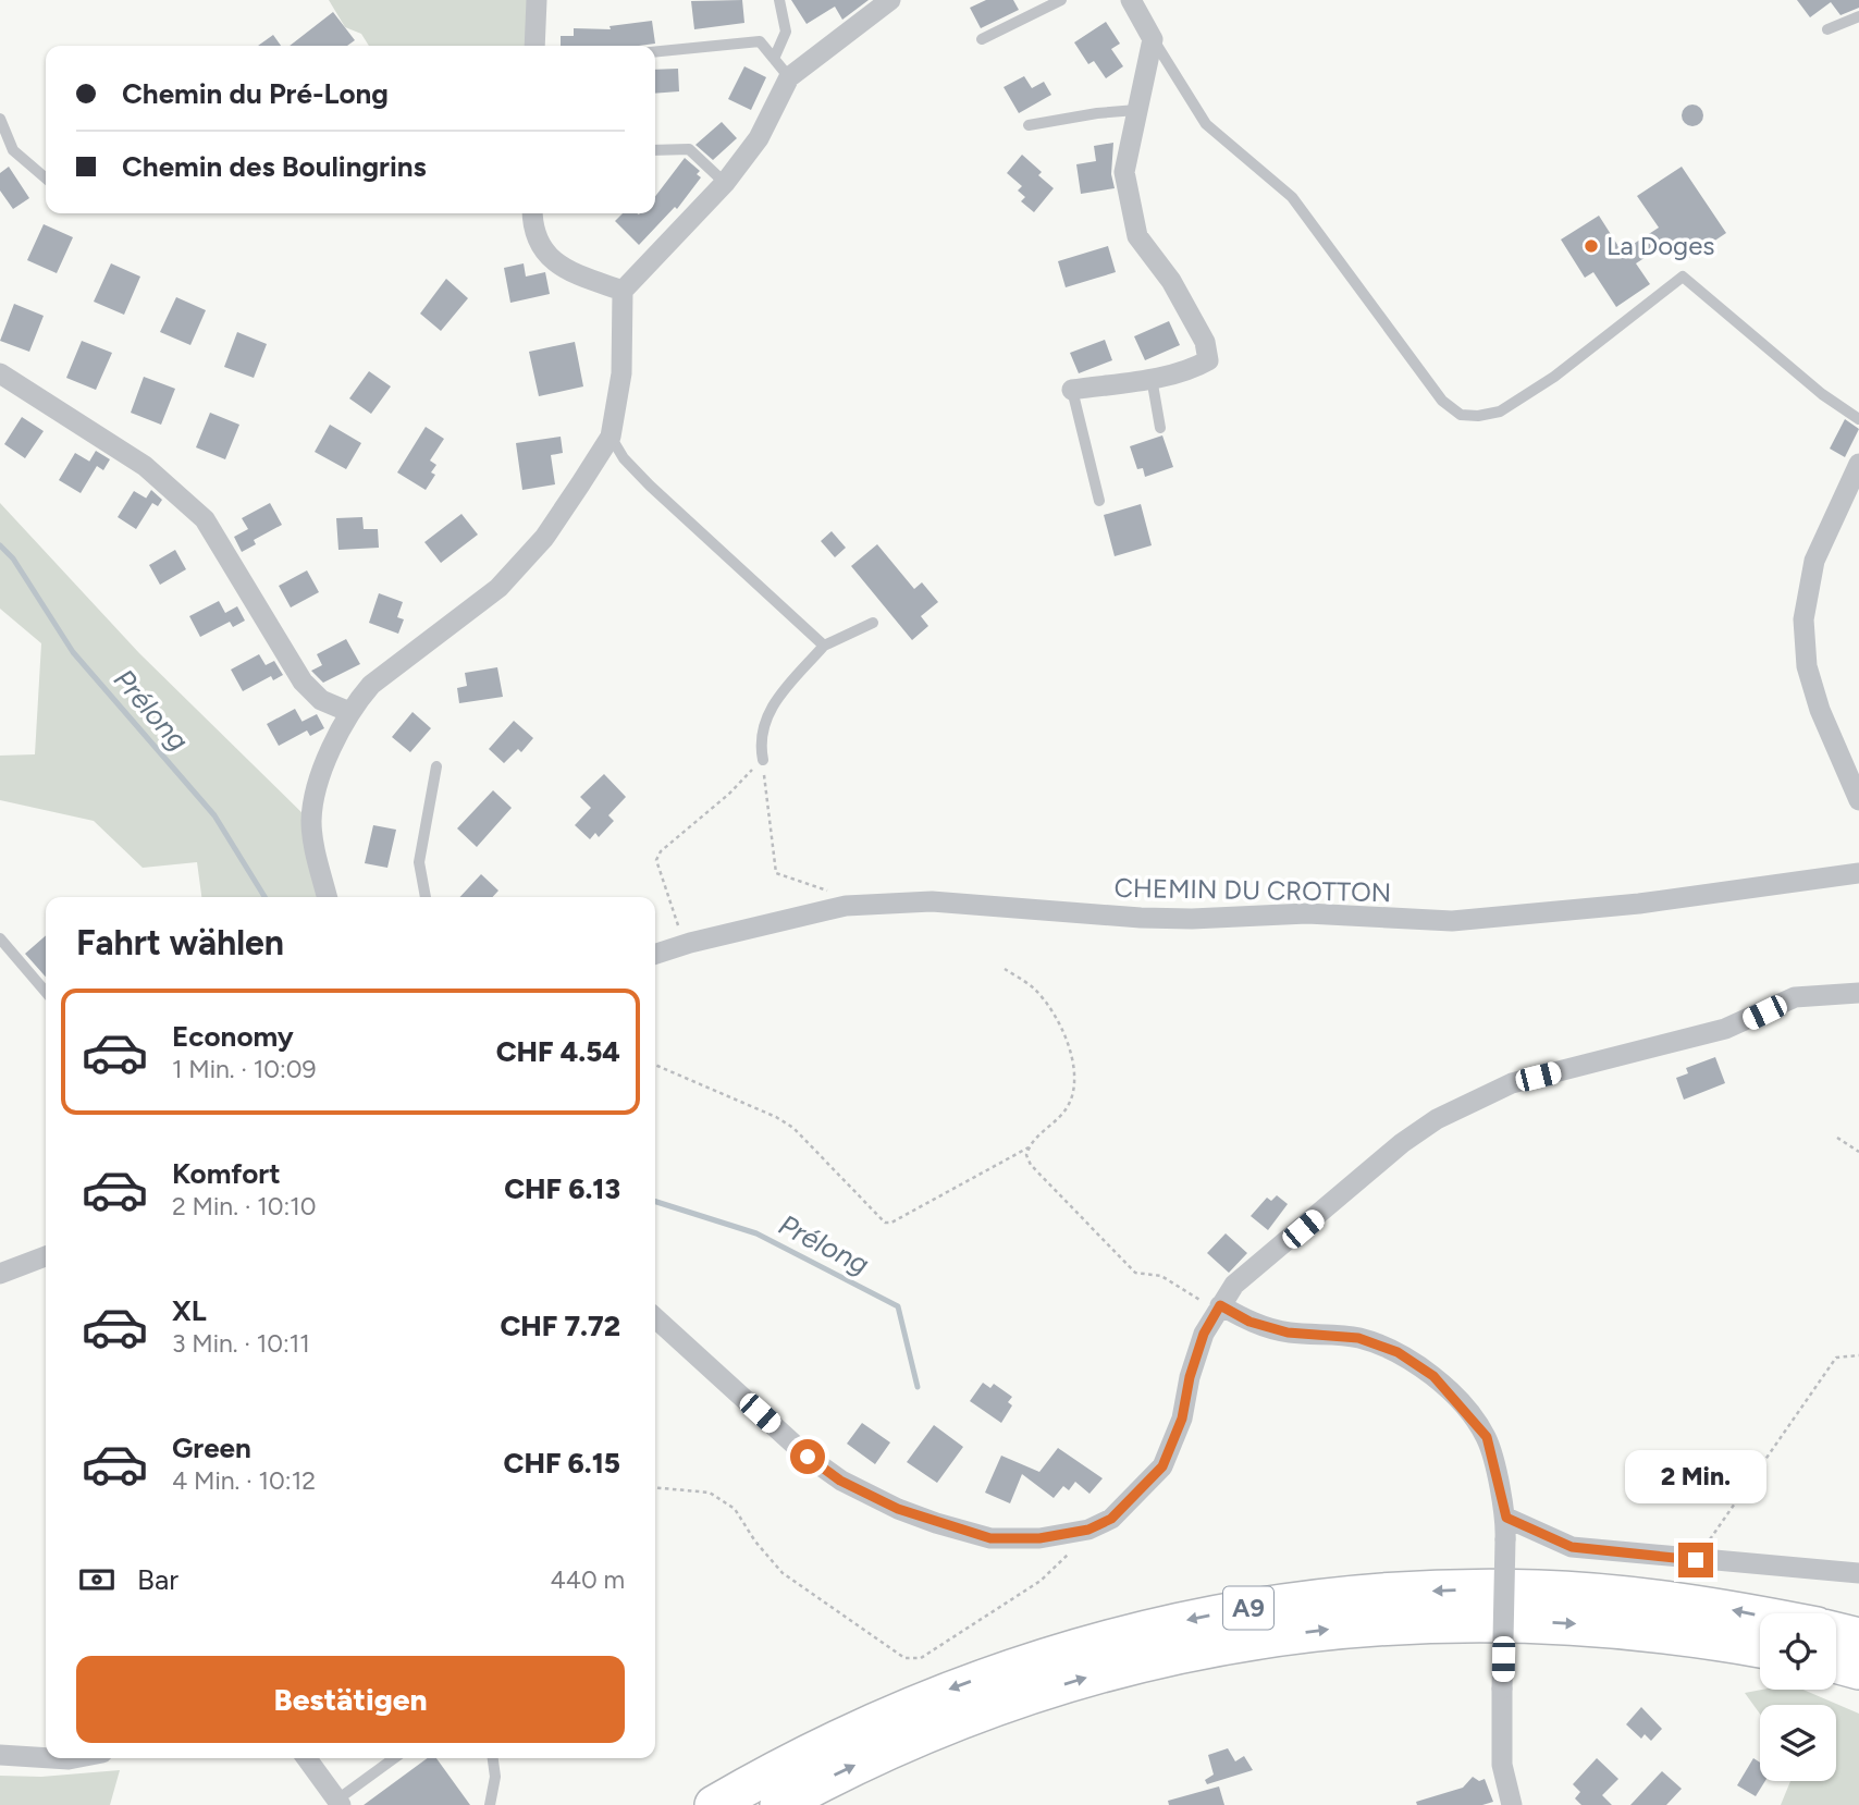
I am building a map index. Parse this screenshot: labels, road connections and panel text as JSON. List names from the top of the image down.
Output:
{
  "streets": {
    "highway": ["A9"],
    "street": ["CHEMIN DU CROTTON"]
  },
  "water": ["Prélong"],
  "places": ["La Doges"],
  "page": {
    "banner": ["Chemin du Pré-Long", "Chemin des Boulingrins"],
    "heading": "Fahrt wählen",
    "list": [
      {
        "name": "Economy",
        "note": "1 Min. · 10:09",
        "value": "CHF 4.54"
      },
      {
        "name": "Komfort",
        "note": "2 Min. · 10:10",
        "value": "CHF 6.13"
      },
      {
        "name": "XL",
        "note": "3 Min. · 10:11",
        "value": "CHF 7.72"
      },
      {
        "name": "Green",
        "note": "4 Min. · 10:12",
        "value": "CHF 6.15"
      }
    ],
    "bubble": "2 Min.",
    "pay": ["Bar", "440 m"],
    "buttons": "Bestätigen"
  }
}
